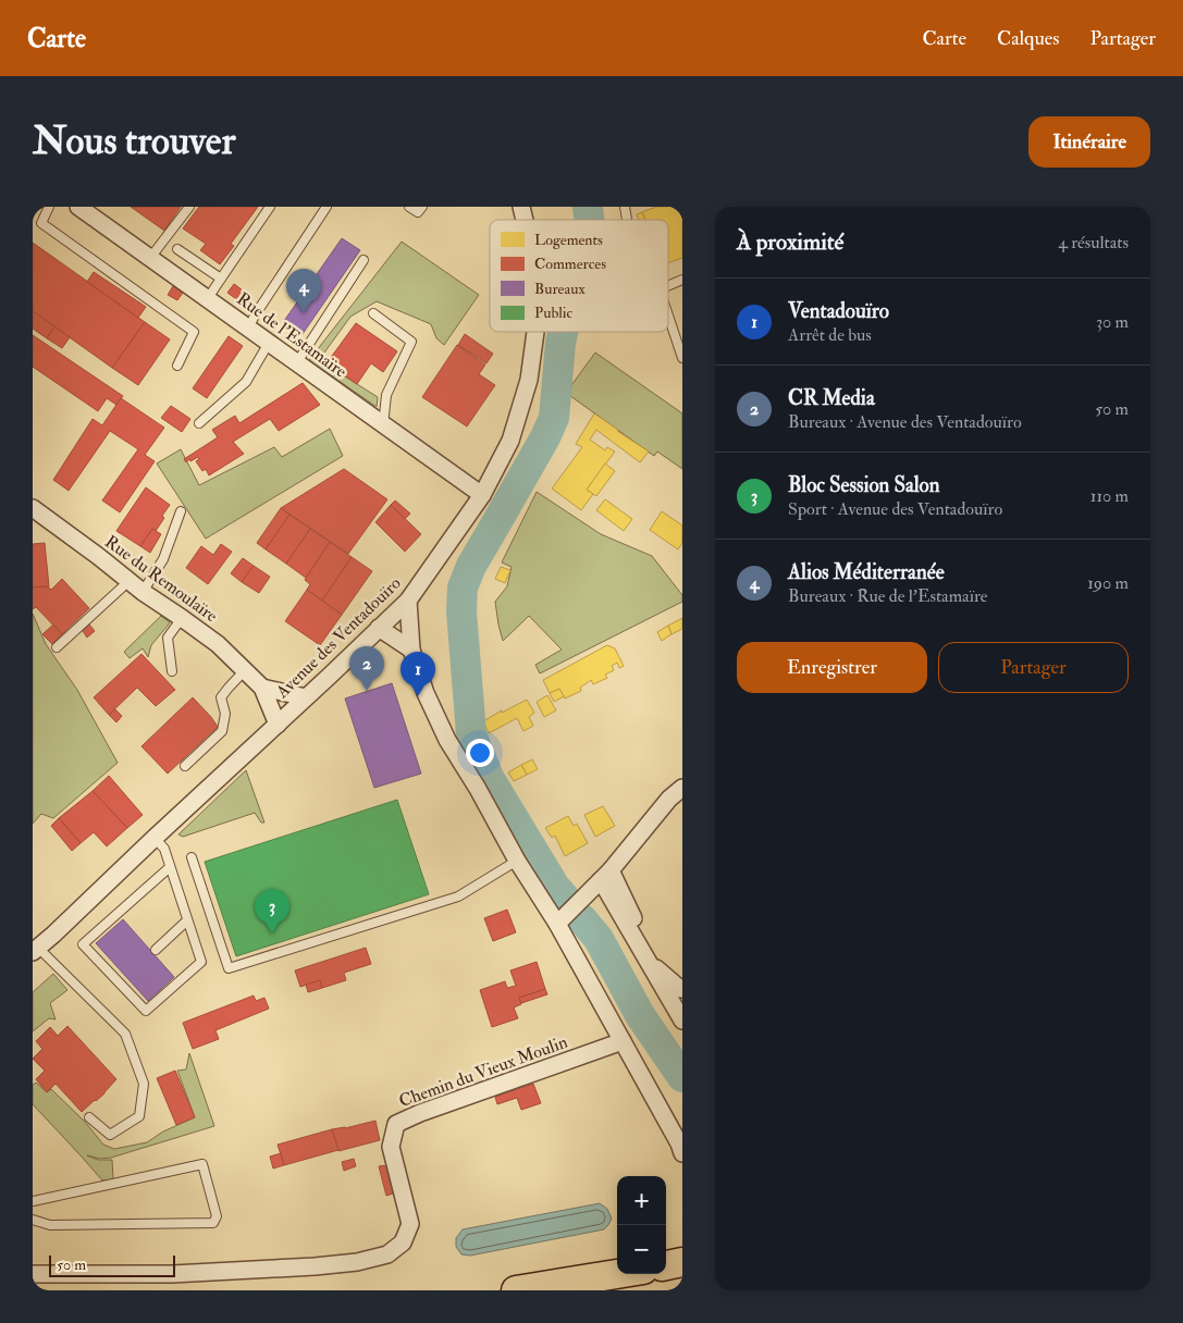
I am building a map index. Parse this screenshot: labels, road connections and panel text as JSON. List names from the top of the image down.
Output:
{
  "streets": {
    "street": [
      "Rue de l'Estamaïre",
      "Rue du Remoulaïre",
      "Avenue des Ventadouïro",
      "Chemin du Vieux Moulin"
    ]
  },
  "crossings": [
    ["Rue de l'Estamaïre", "Avenue des Ventadouïro"],
    ["Rue du Remoulaïre", "Avenue des Ventadouïro"]
  ],
  "legend": [
    "Logements",
    "Commerces",
    "Bureaux",
    "Public"
  ],
  "scale_bar": "50 m",
  "page": {
    "header": "Carte",
    "nav": ["Carte", "Calques", "Partager"],
    "buttons": [
      "Itinéraire",
      ["Enregistrer", "Partager"]
    ],
    "title": "Nous trouver",
    "heading": ["À proximité", "4 résultats"],
    "pins": [
      "4",
      "2",
      "1",
      "3"
    ],
    "list": [
      {
        "mark": "1",
        "name": "Ventadouïro",
        "note": "Arrêt de bus",
        "value": "30 m"
      },
      {
        "mark": "2",
        "name": "CR Media",
        "note": "Bureaux · Avenue des Ventadouïro",
        "value": "50 m"
      },
      {
        "mark": "3",
        "name": "Bloc Session Salon",
        "note": "Sport · Avenue des Ventadouïro",
        "value": "110 m"
      },
      {
        "mark": "4",
        "name": "Alios Méditerranée",
        "note": "Bureaux · Rue de l'Estamaïre",
        "value": "190 m"
      }
    ],
    "map_buttons": ["+", "−"],
    "scale": "50 m"
  }
}
